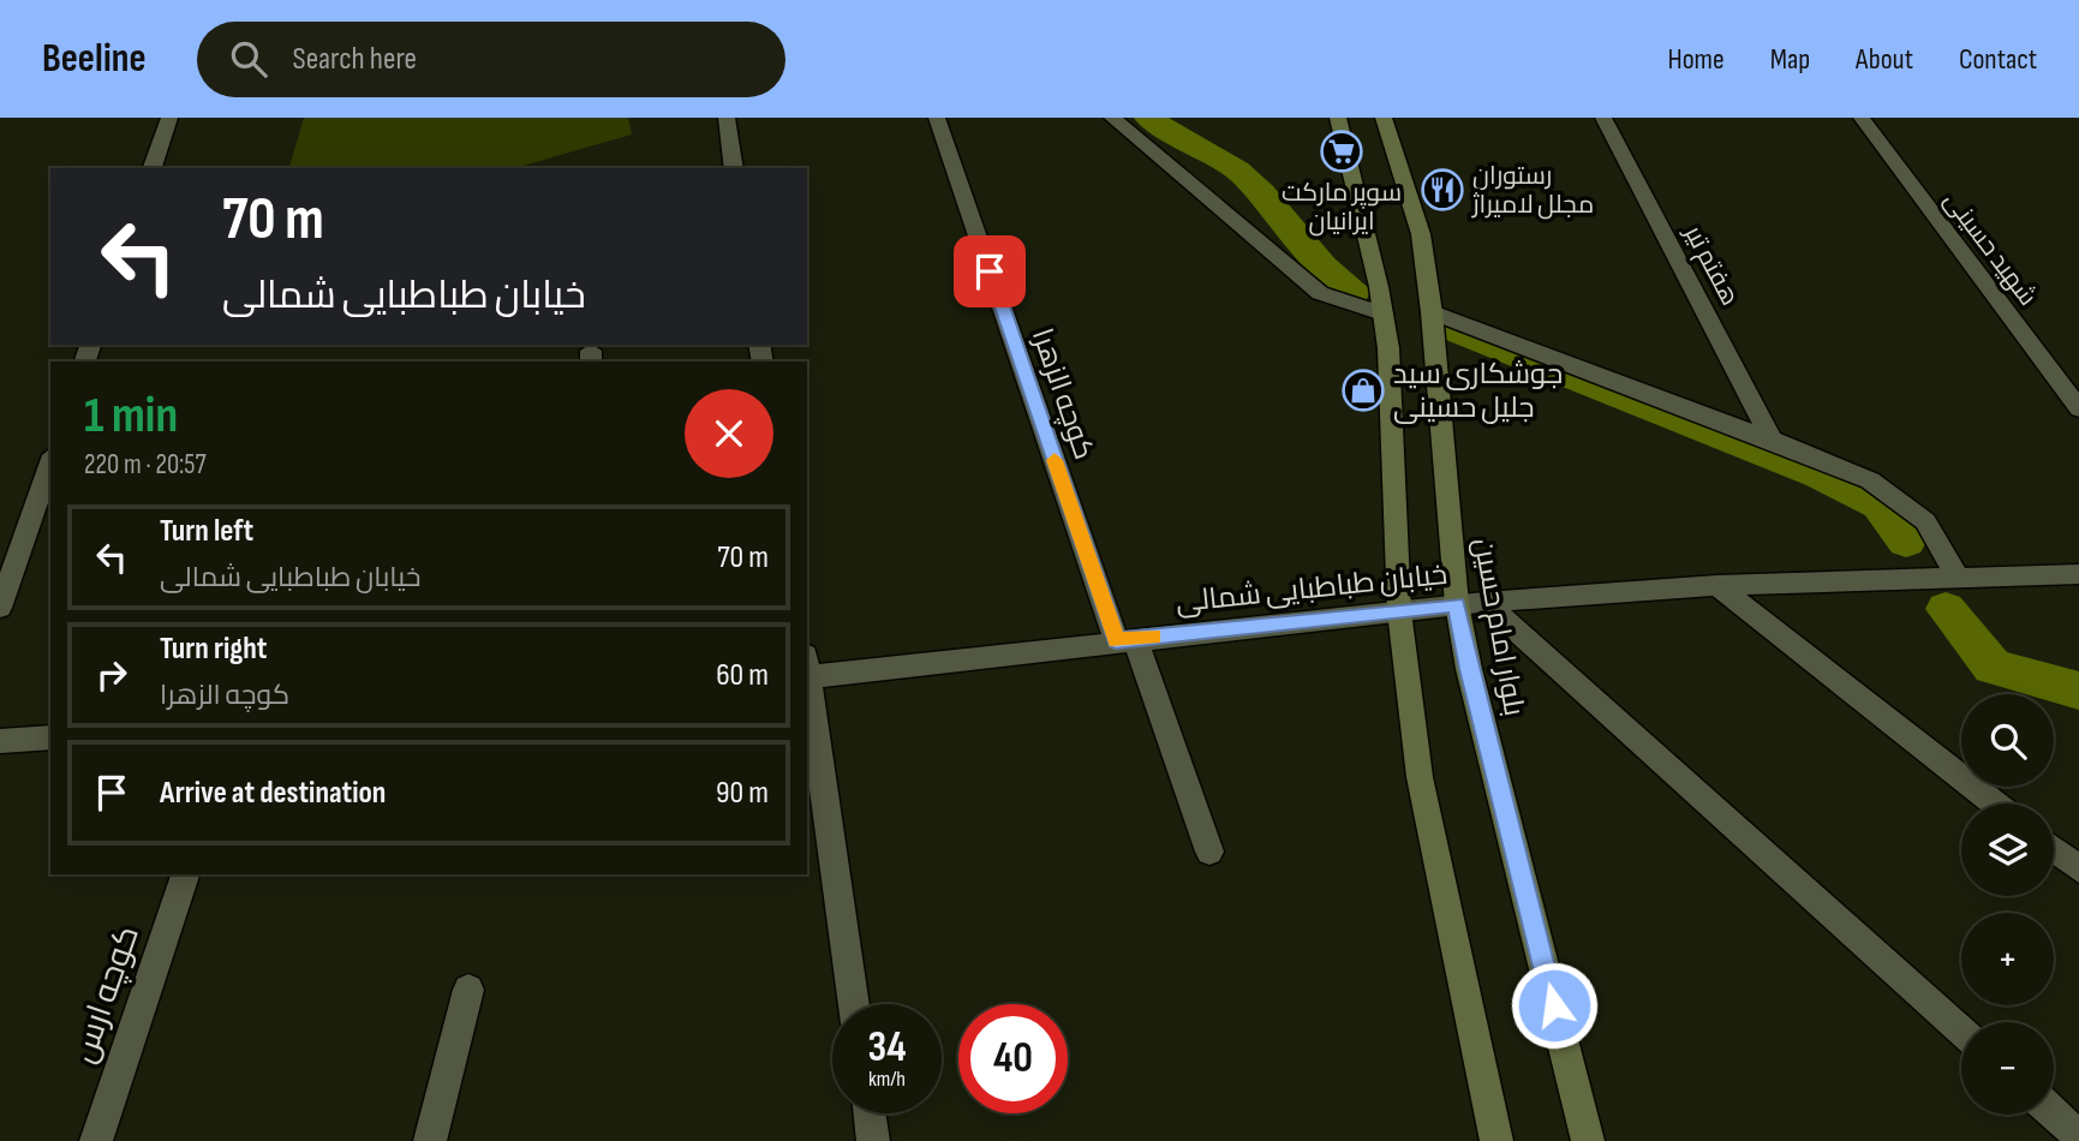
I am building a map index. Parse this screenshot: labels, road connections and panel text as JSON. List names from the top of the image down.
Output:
{
  "streets": {
    "street": [
      "شهید حسینی",
      "هفتم تیر",
      "کوچه الزهرا",
      "خیابان طباطبایی شمالی",
      "بلوار امام حسین",
      "کوچه ارس"
    ]
  },
  "crossings": [
    ["کوچه الزهرا", "خیابان طباطبایی شمالی"],
    ["خیابان طباطبایی شمالی", "بلوار امام حسین"]
  ],
  "places": {
    "supermarket": ["سوپر مارکت ایرانیان"],
    "restaurant": ["رستوران مجلل لامیراژ"],
    "shop": ["جوشکاری سید جلیل حسینی"]
  },
  "page": {
    "header": "Beeline",
    "search": "Search here",
    "nav": [
      "Home",
      "Map",
      "About",
      "Contact"
    ],
    "turn": ["70 m", "خیابان طباطبایی شمالی"],
    "heading": ["1 min", "220 m · 20:57"],
    "list": [
      {
        "name": "Turn left",
        "note": "خیابان طباطبایی شمالی",
        "value": "70 m"
      },
      {
        "name": "Turn right",
        "note": "کوچه الزهرا",
        "value": "60 m"
      },
      {
        "name": "Arrive at destination",
        "value": "90 m"
      }
    ],
    "map_buttons": ["+", "−"],
    "speed": "34 km/h",
    "limit": "40"
  }
}
